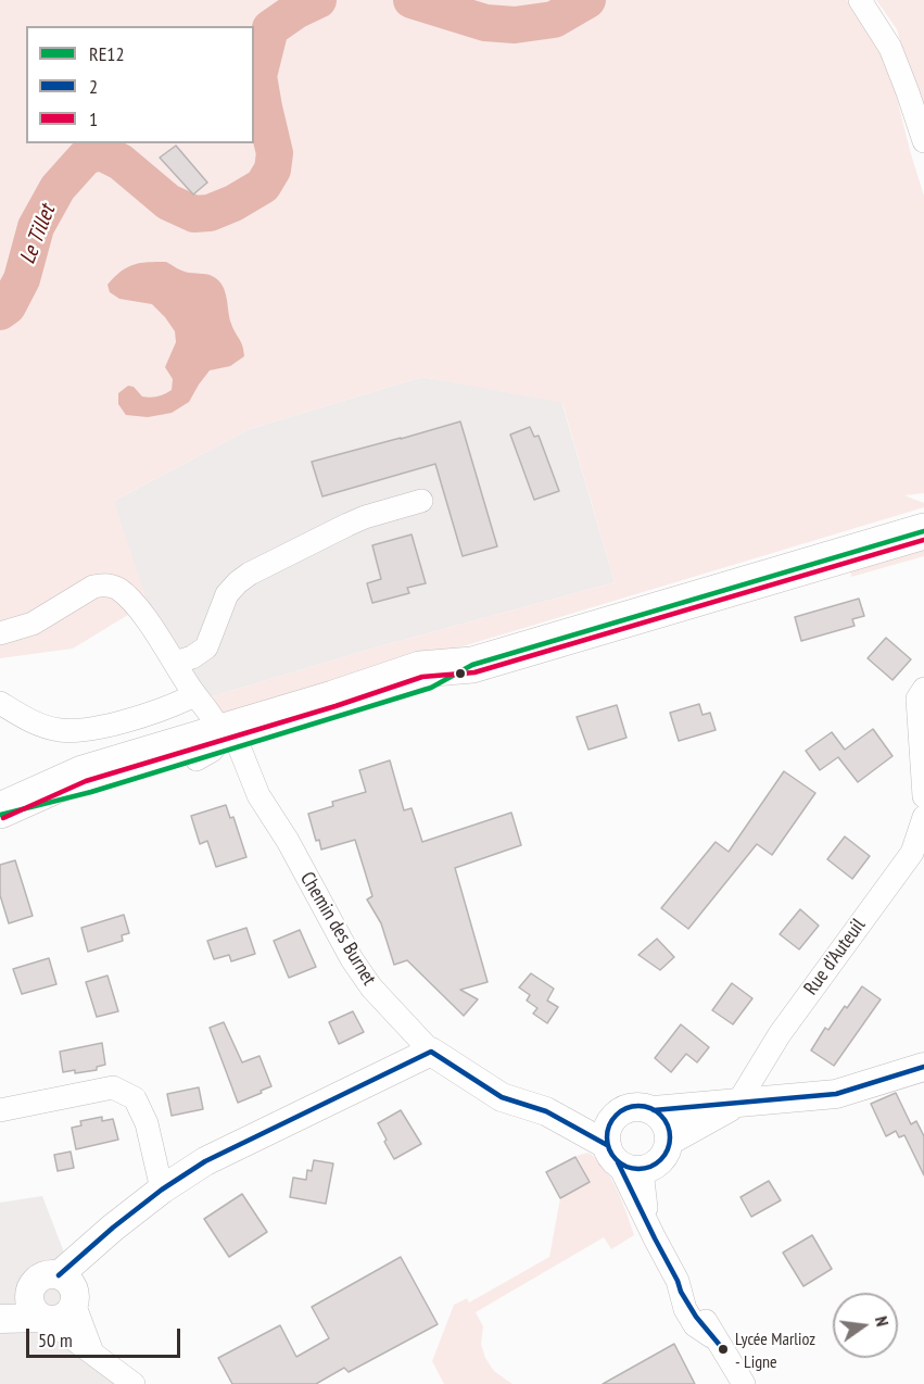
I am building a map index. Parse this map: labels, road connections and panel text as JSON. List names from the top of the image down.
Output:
{
  "streets": {
    "street": ["Chemin des Burnet", "Rue d'Auteuil"]
  },
  "water": ["Le Tillet"],
  "places": ["Lycée Marlioz - Ligne"],
  "lines": ["transit line RE12", "transit line 1", "transit line 2"],
  "legend": ["RE12", "2", "1"],
  "scale_bar": "50 m",
  "north": "right"
}
